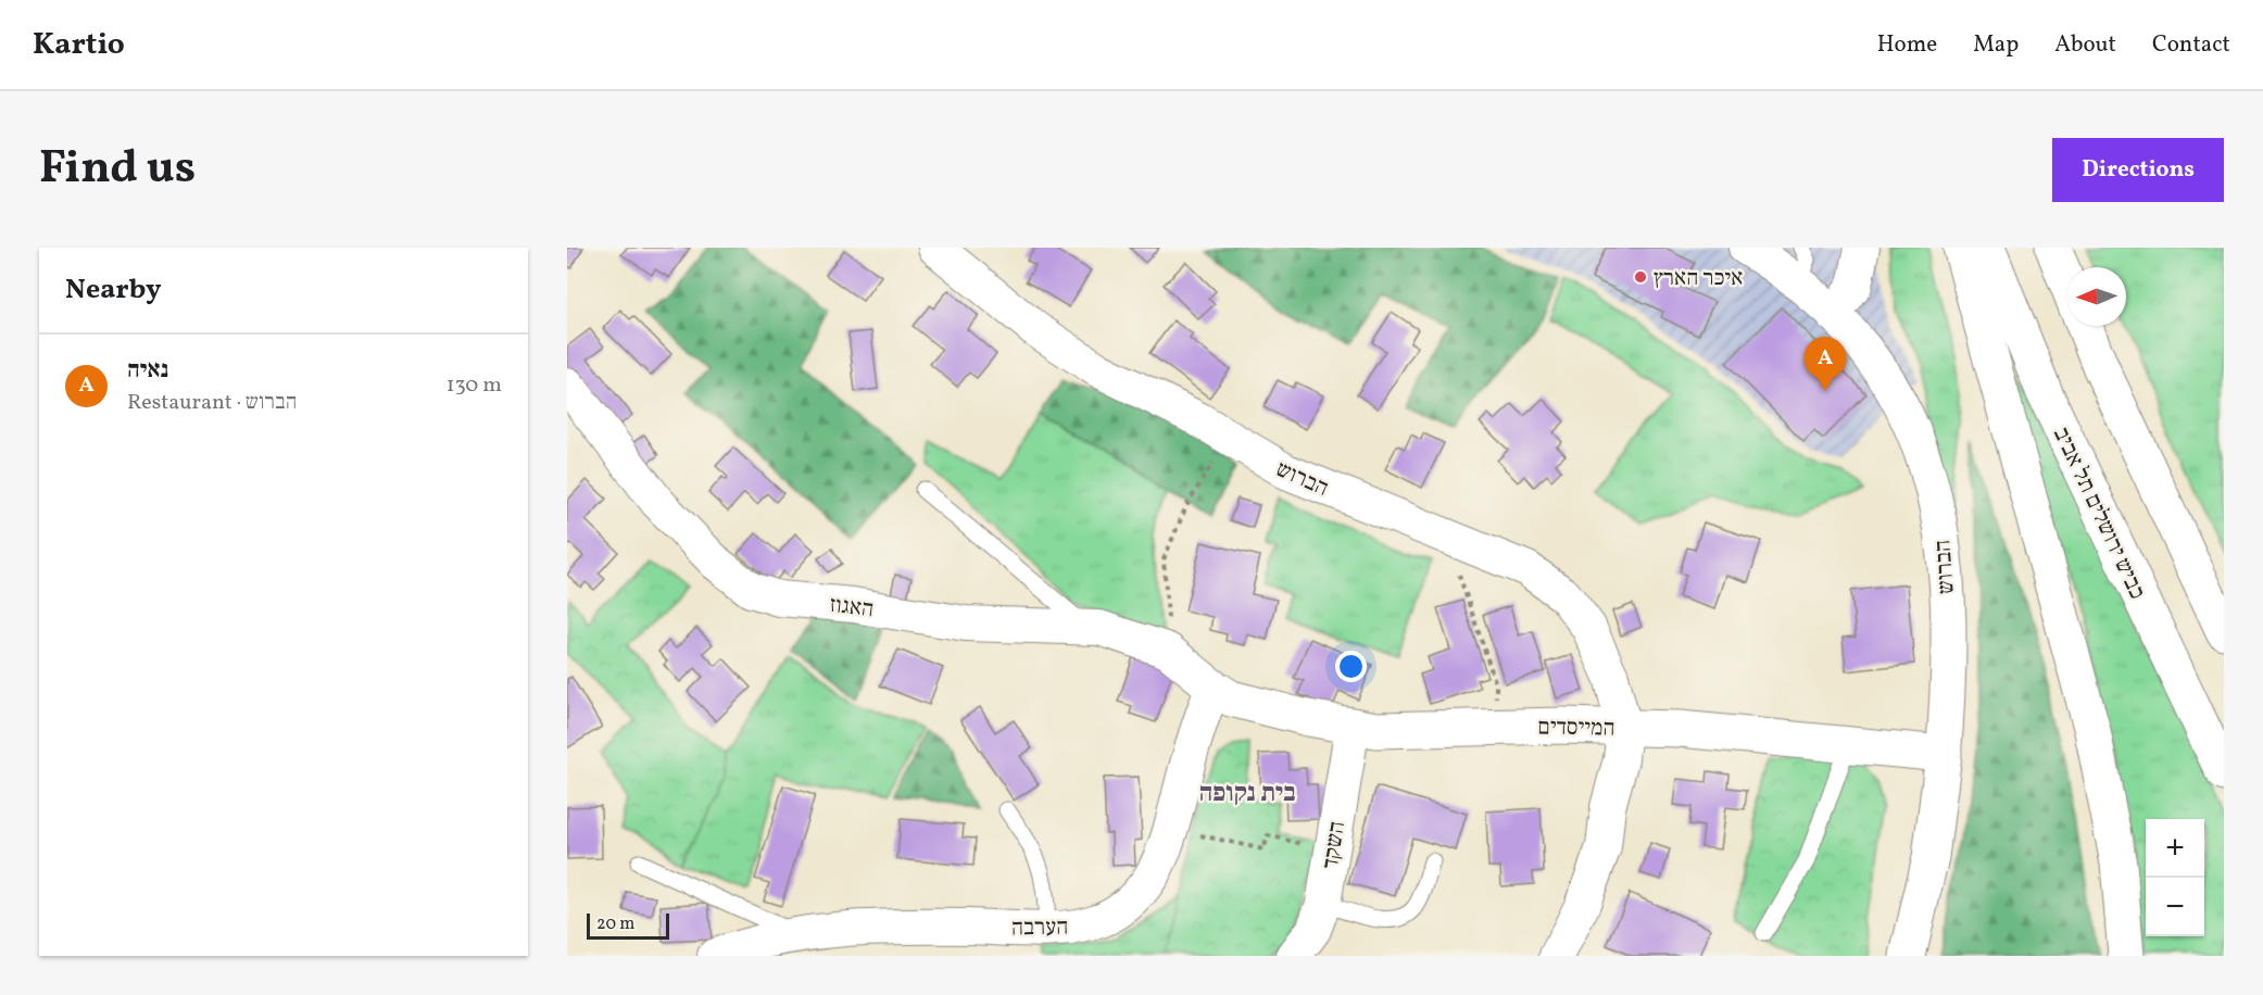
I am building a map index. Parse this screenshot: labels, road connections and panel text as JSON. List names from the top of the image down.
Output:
{
  "streets": {
    "main road": ["הברוש", "כביש ירושלים תל אביב", "המייסדים"],
    "street": ["האגוז", "השקד", "הערבה"]
  },
  "crossings": [
    ["הברוש", "המייסדים"],
    ["האגוז", "המייסדים"],
    ["האגוז", "הערבה"],
    ["המייסדים", "השקד"],
    ["המייסדים", "הערבה"]
  ],
  "districts": ["בית נקופה"],
  "places": ["איכר הארץ"],
  "scale_bar": "20 m",
  "north": "left",
  "page": {
    "header": "Kartio",
    "nav": [
      "Home",
      "Map",
      "About",
      "Contact"
    ],
    "title": "Find us",
    "buttons": "Directions",
    "heading": "Nearby",
    "list": [
      {
        "mark": "A",
        "name": "נאיה",
        "note": "Restaurant · הברוש",
        "value": "130 m"
      }
    ],
    "pins": "A",
    "map_buttons": ["+", "−"],
    "scale": "20 m"
  }
}
